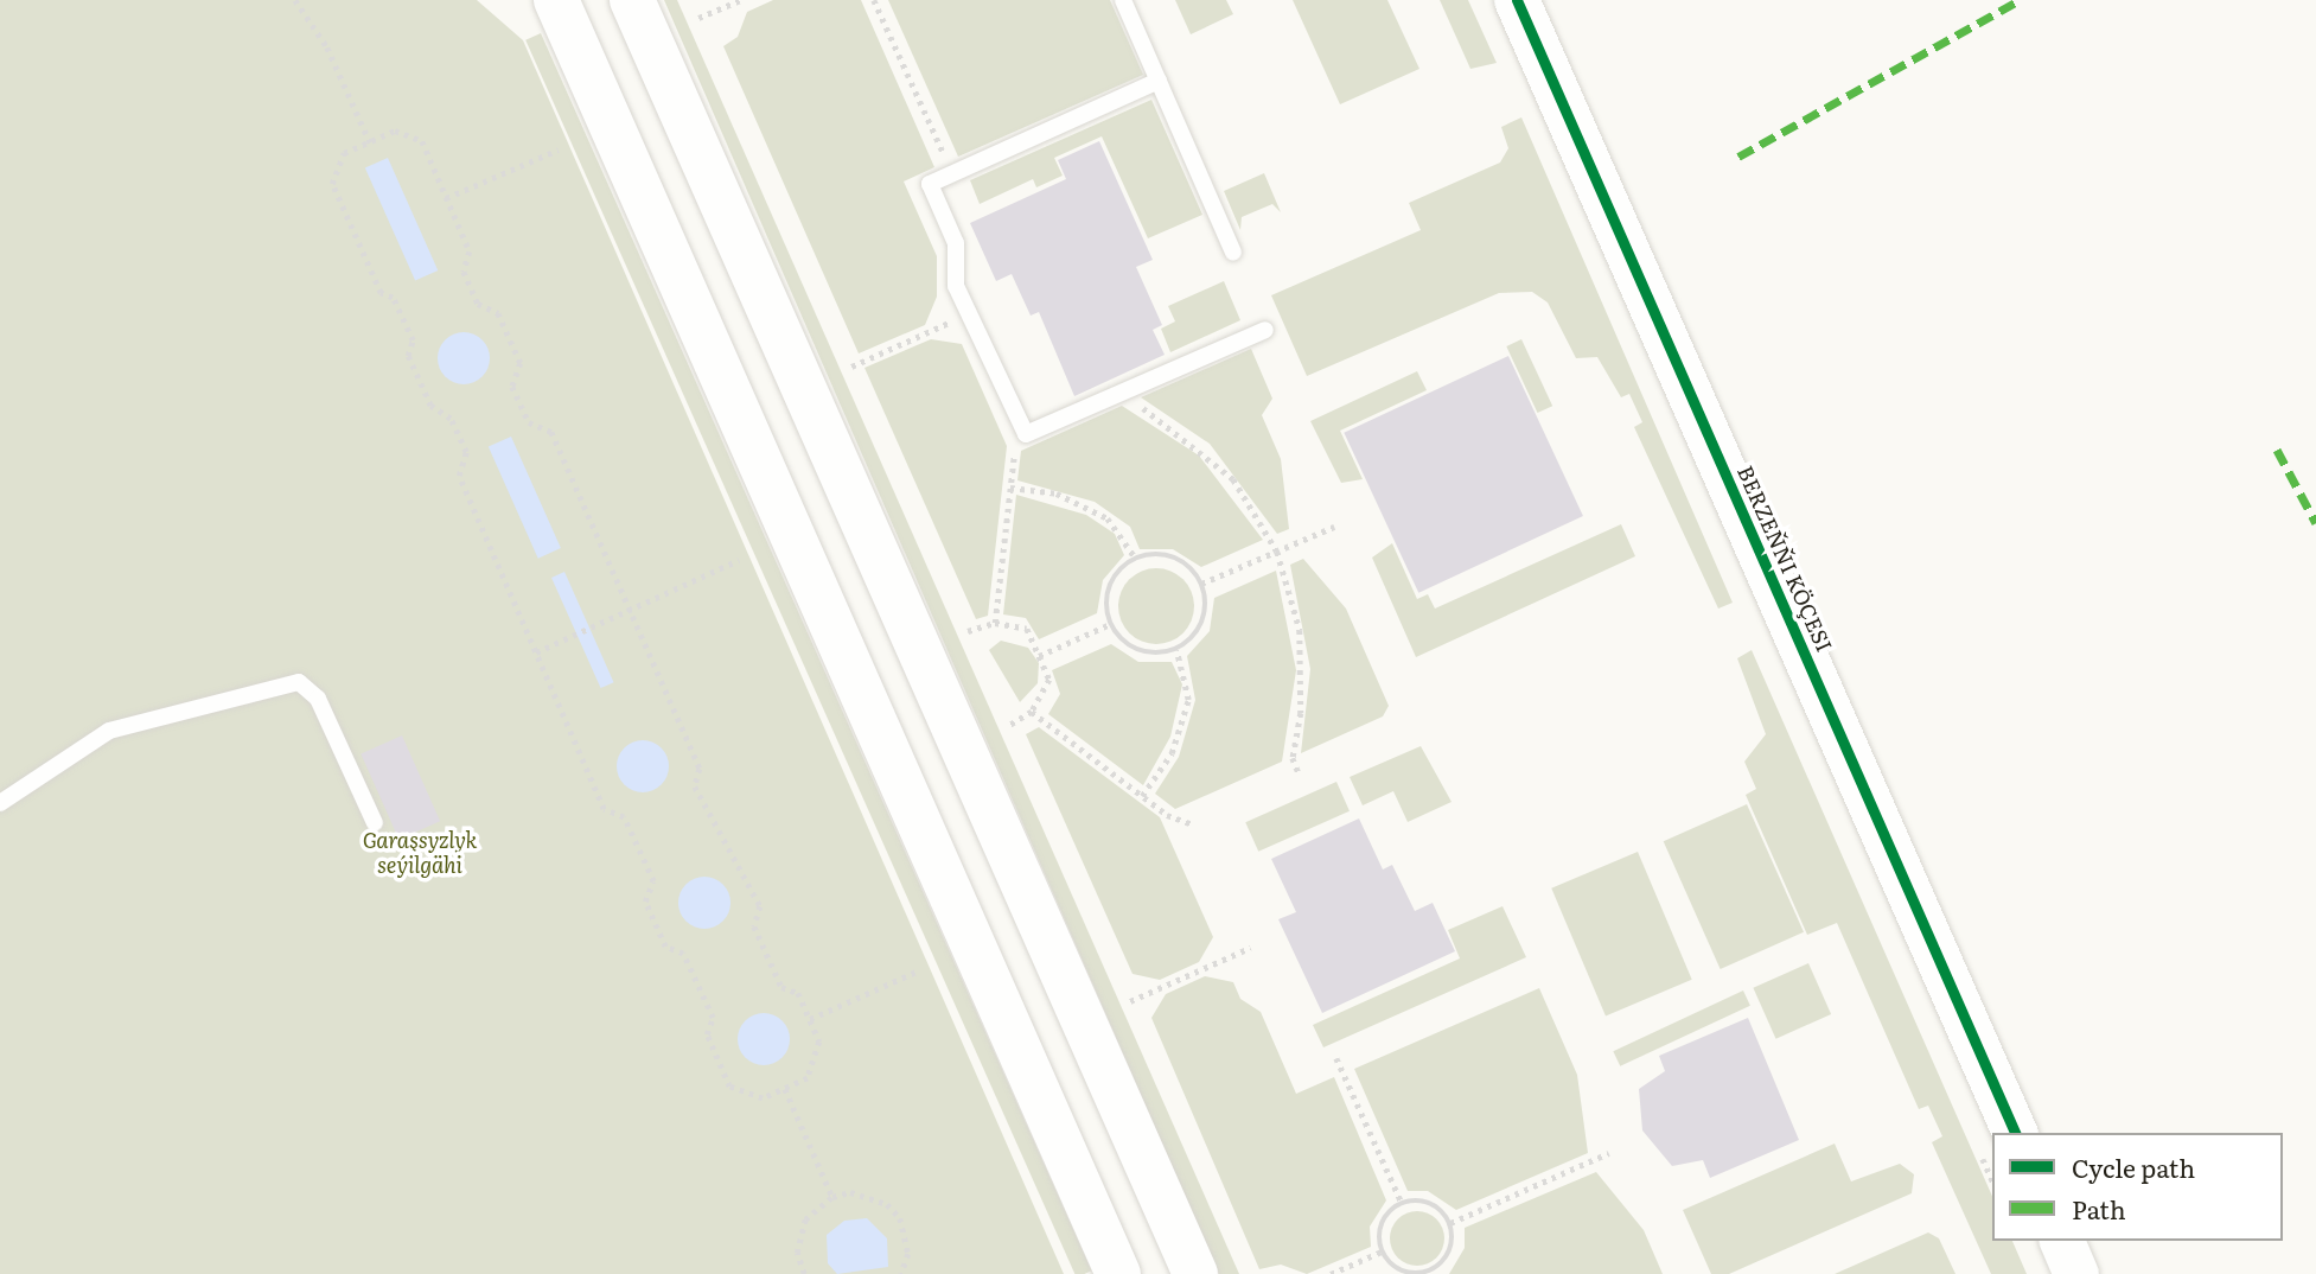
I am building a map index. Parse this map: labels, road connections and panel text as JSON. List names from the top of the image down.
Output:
{
  "streets": {
    "main road": ["BERZEŇŇI KÖÇESI"]
  },
  "parks": ["Garaşsyzlyk seýilgähi"],
  "legend": ["Cycle path", "Path"]
}
